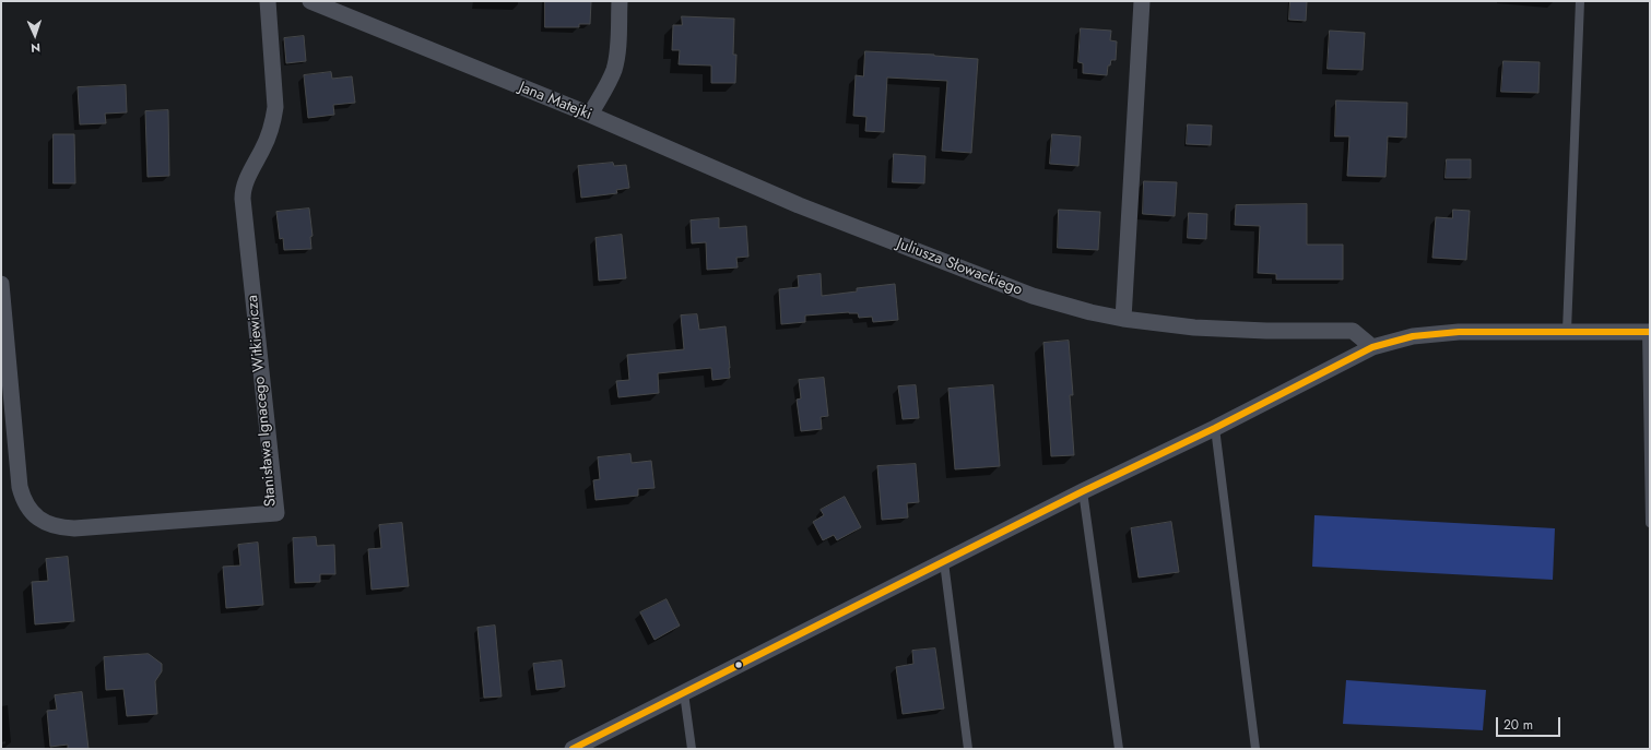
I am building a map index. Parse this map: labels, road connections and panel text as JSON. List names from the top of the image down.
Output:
{
  "streets": {
    "street": ["Jana Matejki", "Juliusza Słowackiego", "Stanisława Ignacego Witkiewicza"]
  },
  "crossings": [
    ["Jana Matejki", "Juliusza Słowackiego"]
  ],
  "scale_bar": "20 m",
  "north": "bottom"
}
